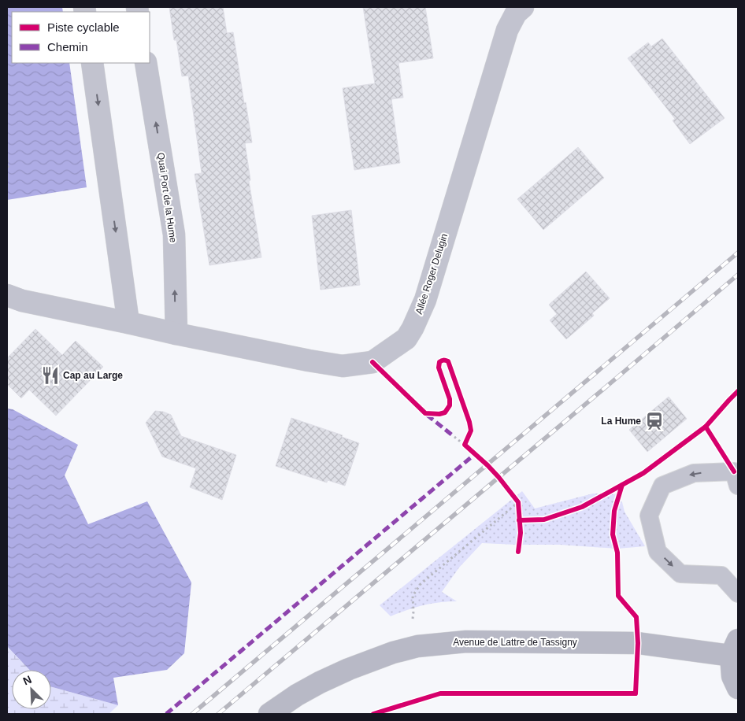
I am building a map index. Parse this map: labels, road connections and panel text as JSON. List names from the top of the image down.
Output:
{
  "streets": {
    "main road": ["Avenue de Lattre de Tassigny"],
    "street": ["Quai Port de la Hume", "Allée Roger Delugin"]
  },
  "crossings": [
    ["Quai Port de la Hume", "Allée Roger Delugin"]
  ],
  "places": {
    "restaurant": ["Cap au Large"],
    "station": ["La Hume"]
  },
  "legend": ["Piste cyclable", "Chemin"],
  "north": "top left"
}
